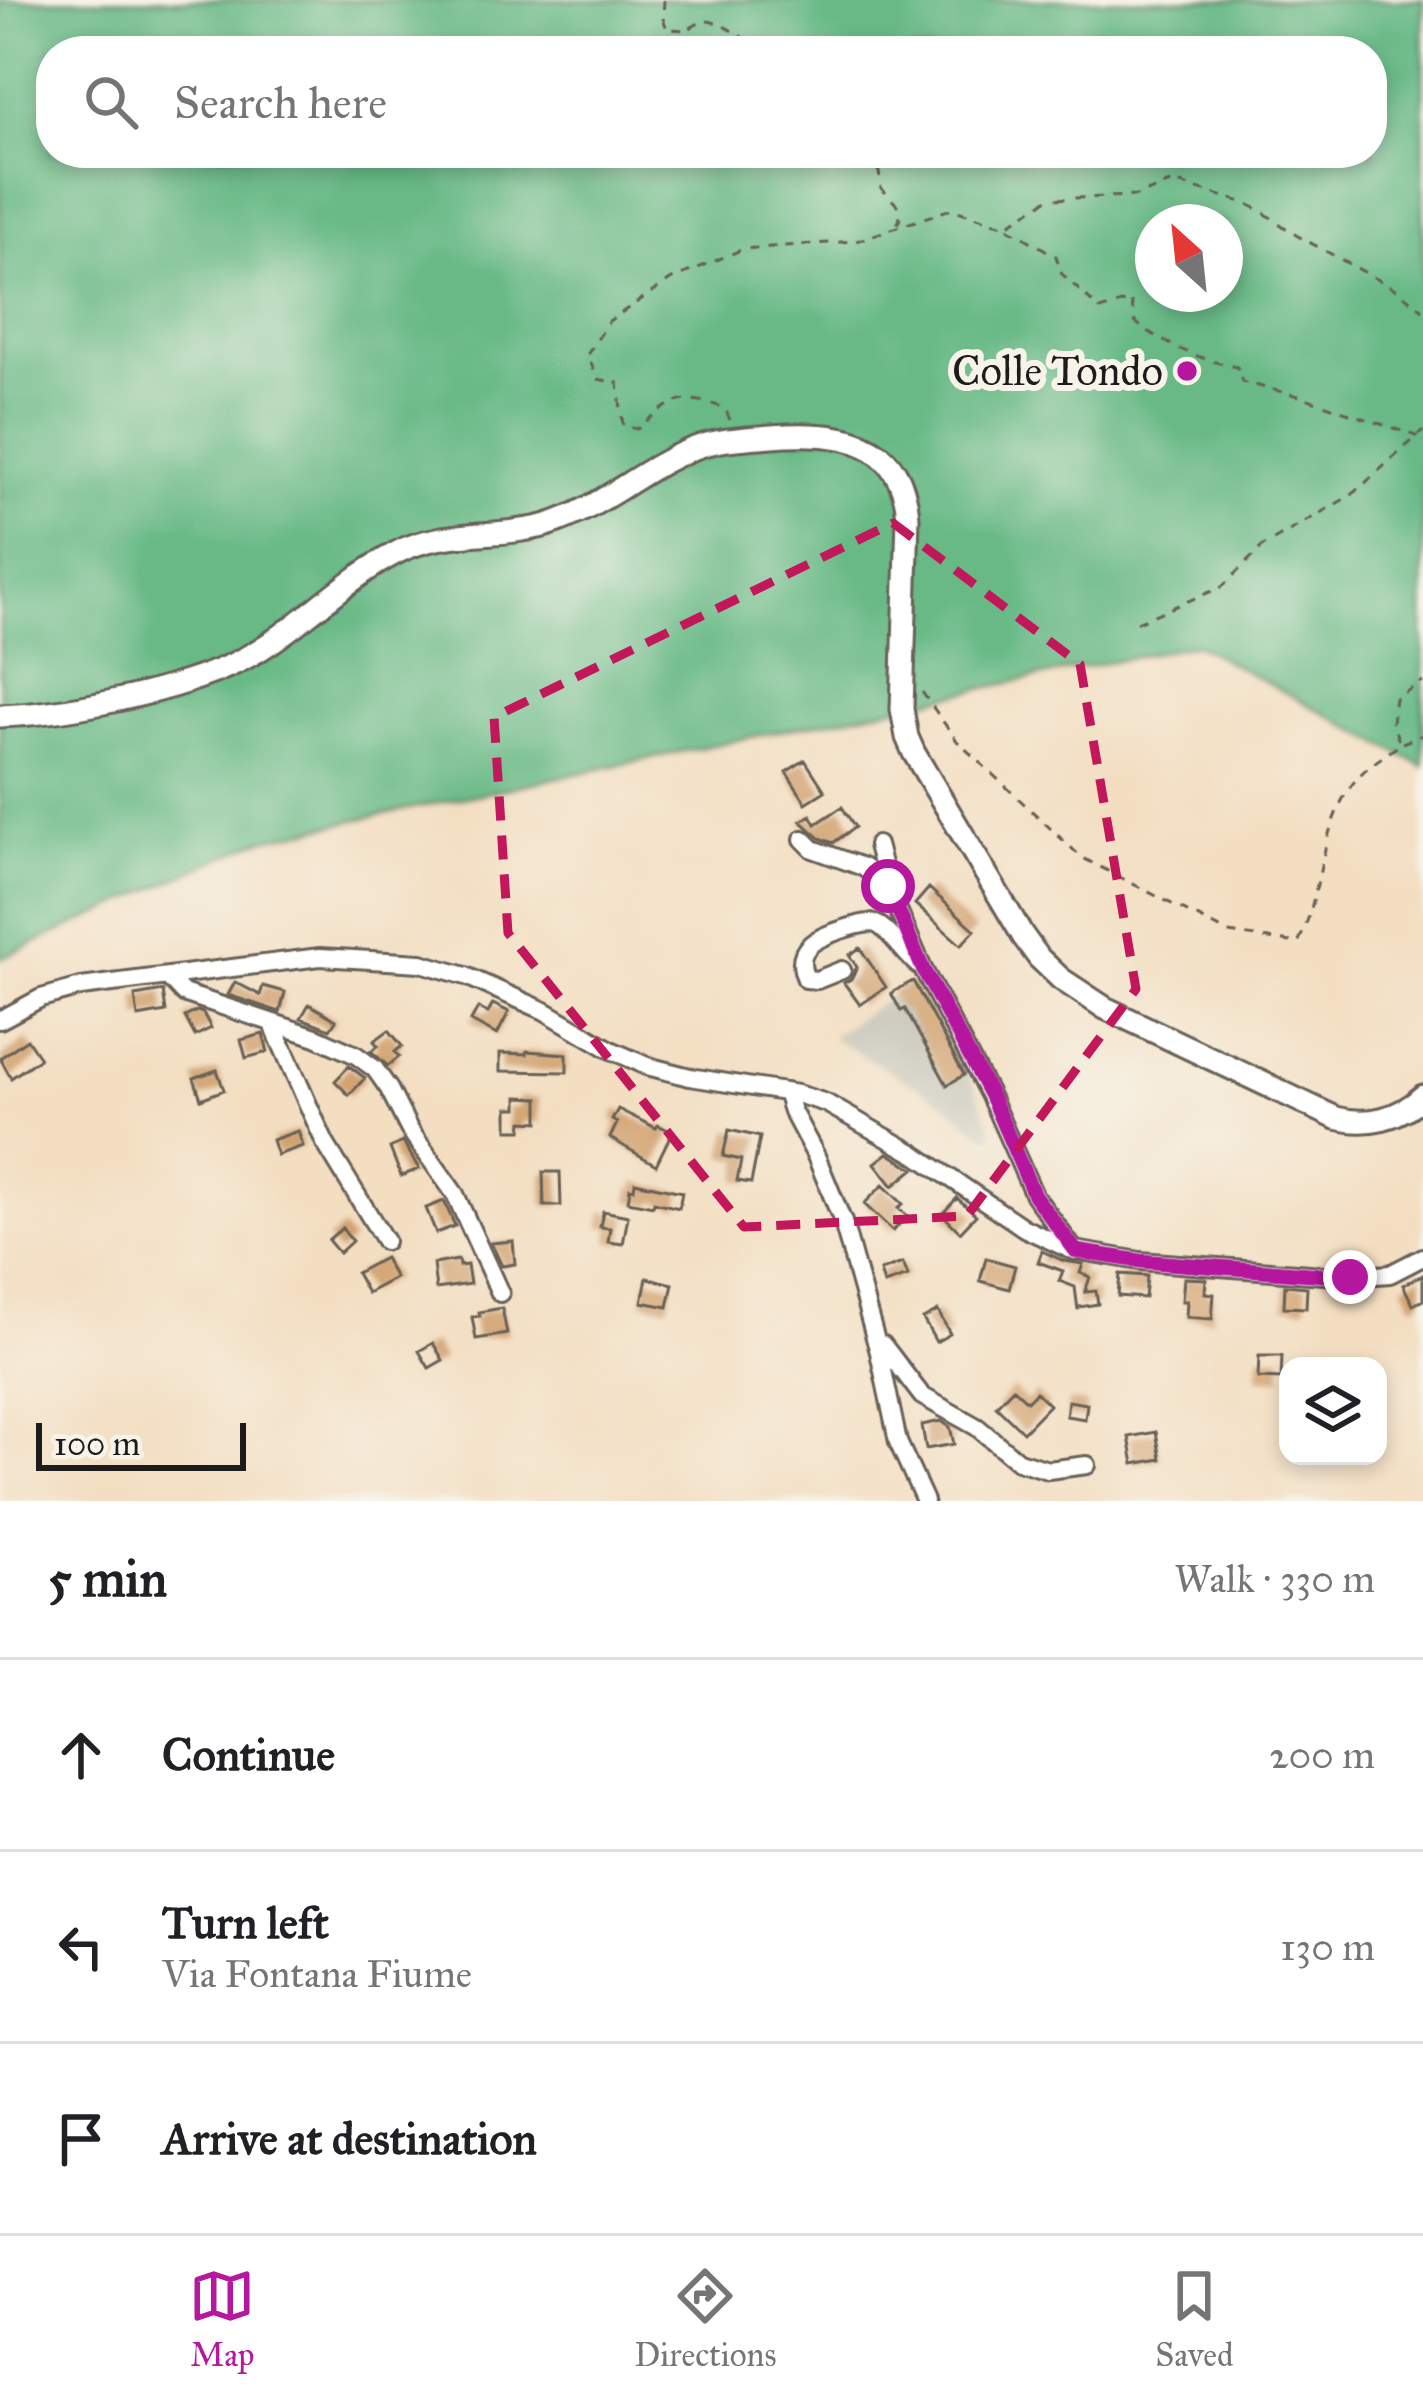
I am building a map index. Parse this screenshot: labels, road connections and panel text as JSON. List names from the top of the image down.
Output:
{
  "places": ["Colle Tondo"],
  "scale_bar": "100 m",
  "north": "top left",
  "page": {
    "search": "Search here",
    "scale": "100 m",
    "heading": ["5 min", "Walk · 330 m"],
    "list": [
      ["Continue", "200 m"],
      ["Turn left", "Via Fontana Fiume", "130 m"],
      "Arrive at destination"
    ],
    "nav": ["Map", "Directions", "Saved"]
  }
}
